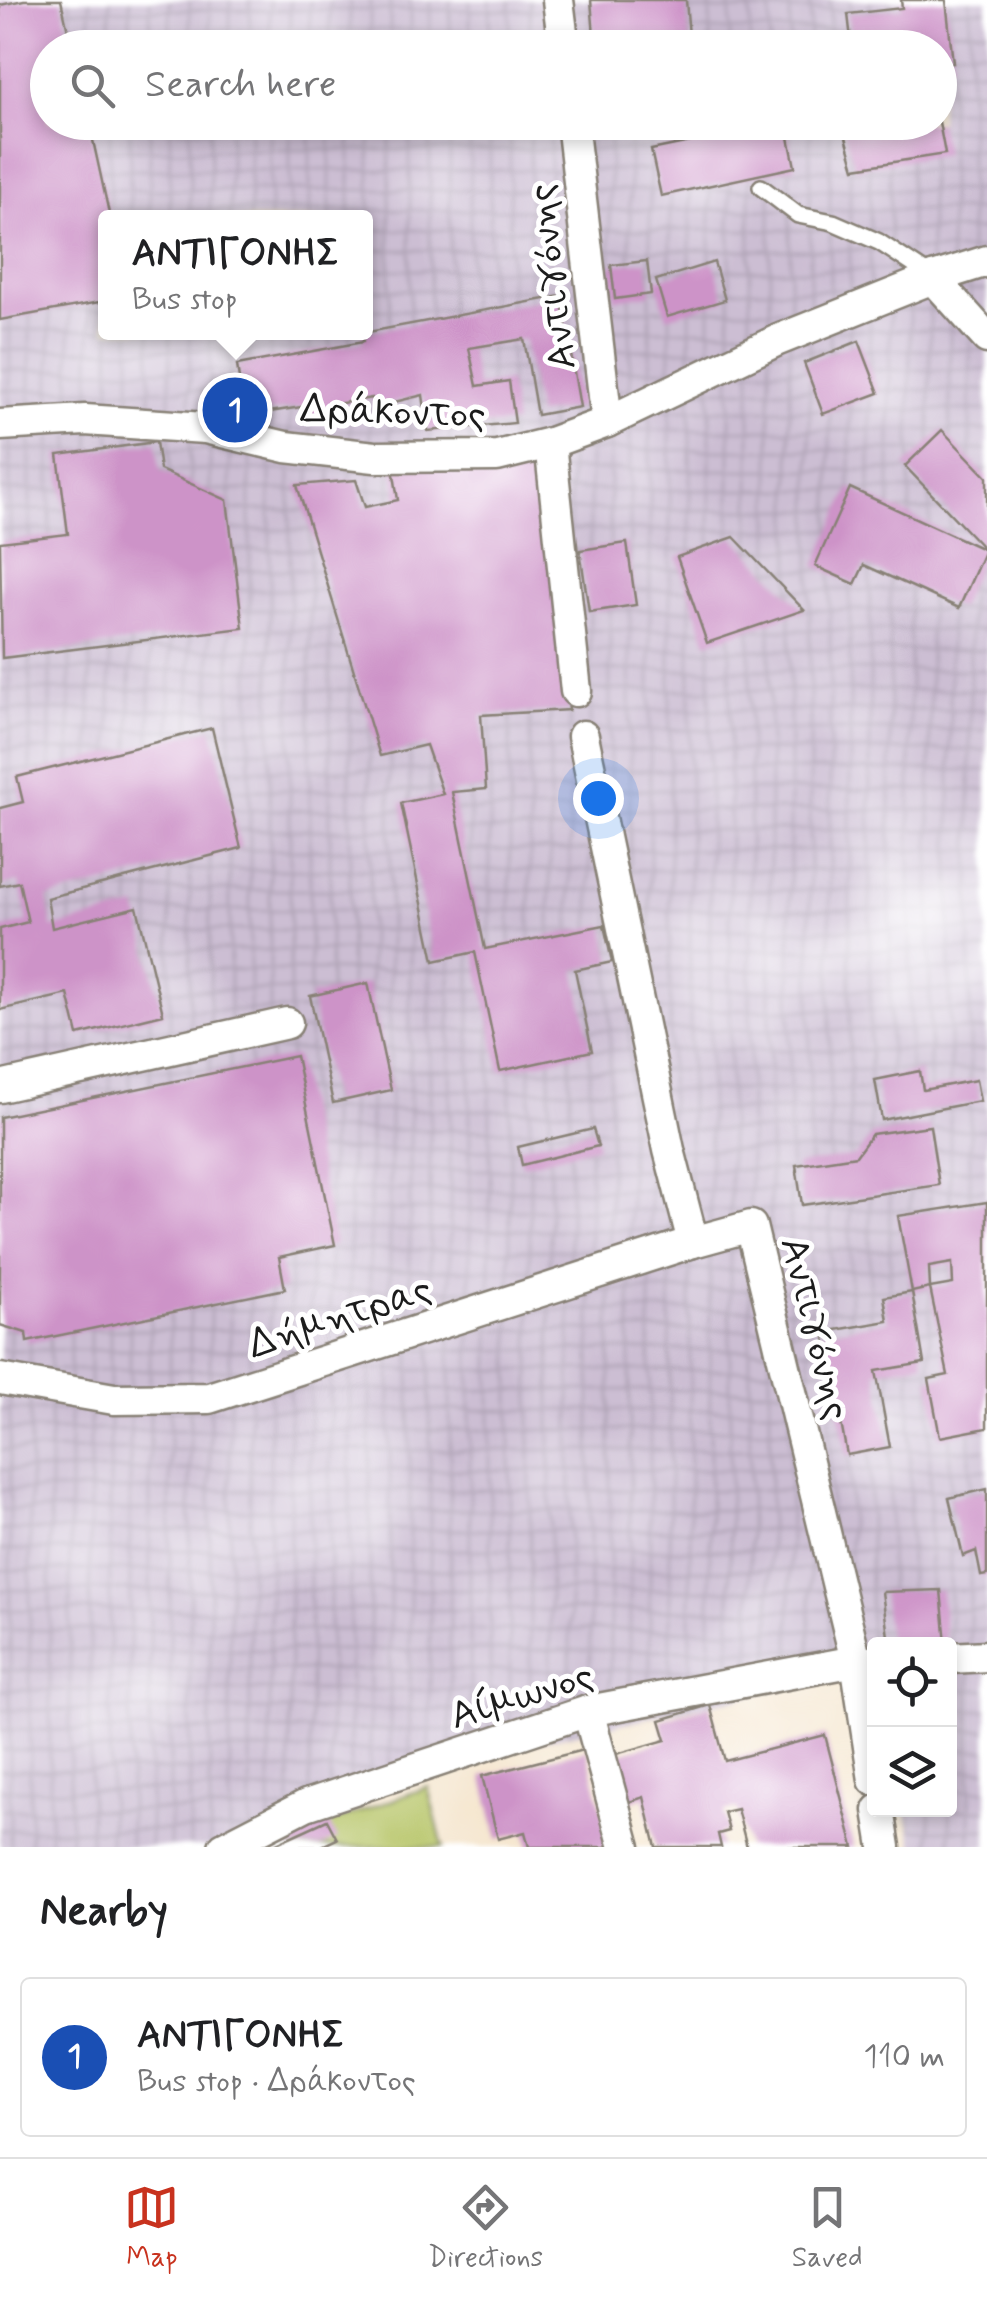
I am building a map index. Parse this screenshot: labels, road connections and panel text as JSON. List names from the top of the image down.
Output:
{
  "streets": {
    "street": [
      "Αντιγόνης",
      "Δράκοντος",
      "Δήμητρας",
      "Αίμωνος"
    ]
  },
  "crossings": [
    ["Αντιγόνης", "Δράκοντος"],
    ["Αντιγόνης", "Δήμητρας"],
    ["Αντιγόνης", "Αίμωνος"]
  ],
  "page": {
    "search": "Search here",
    "popup": ["ΑΝΤΙΓΟΝΗΣ", "Bus stop"],
    "pins": "1",
    "heading": "Nearby",
    "list": [
      {
        "mark": "1",
        "name": "ΑΝΤΙΓΟΝΗΣ",
        "note": "Bus stop · Δράκοντος",
        "value": "110 m"
      }
    ],
    "nav": ["Map", "Directions", "Saved"]
  }
}
